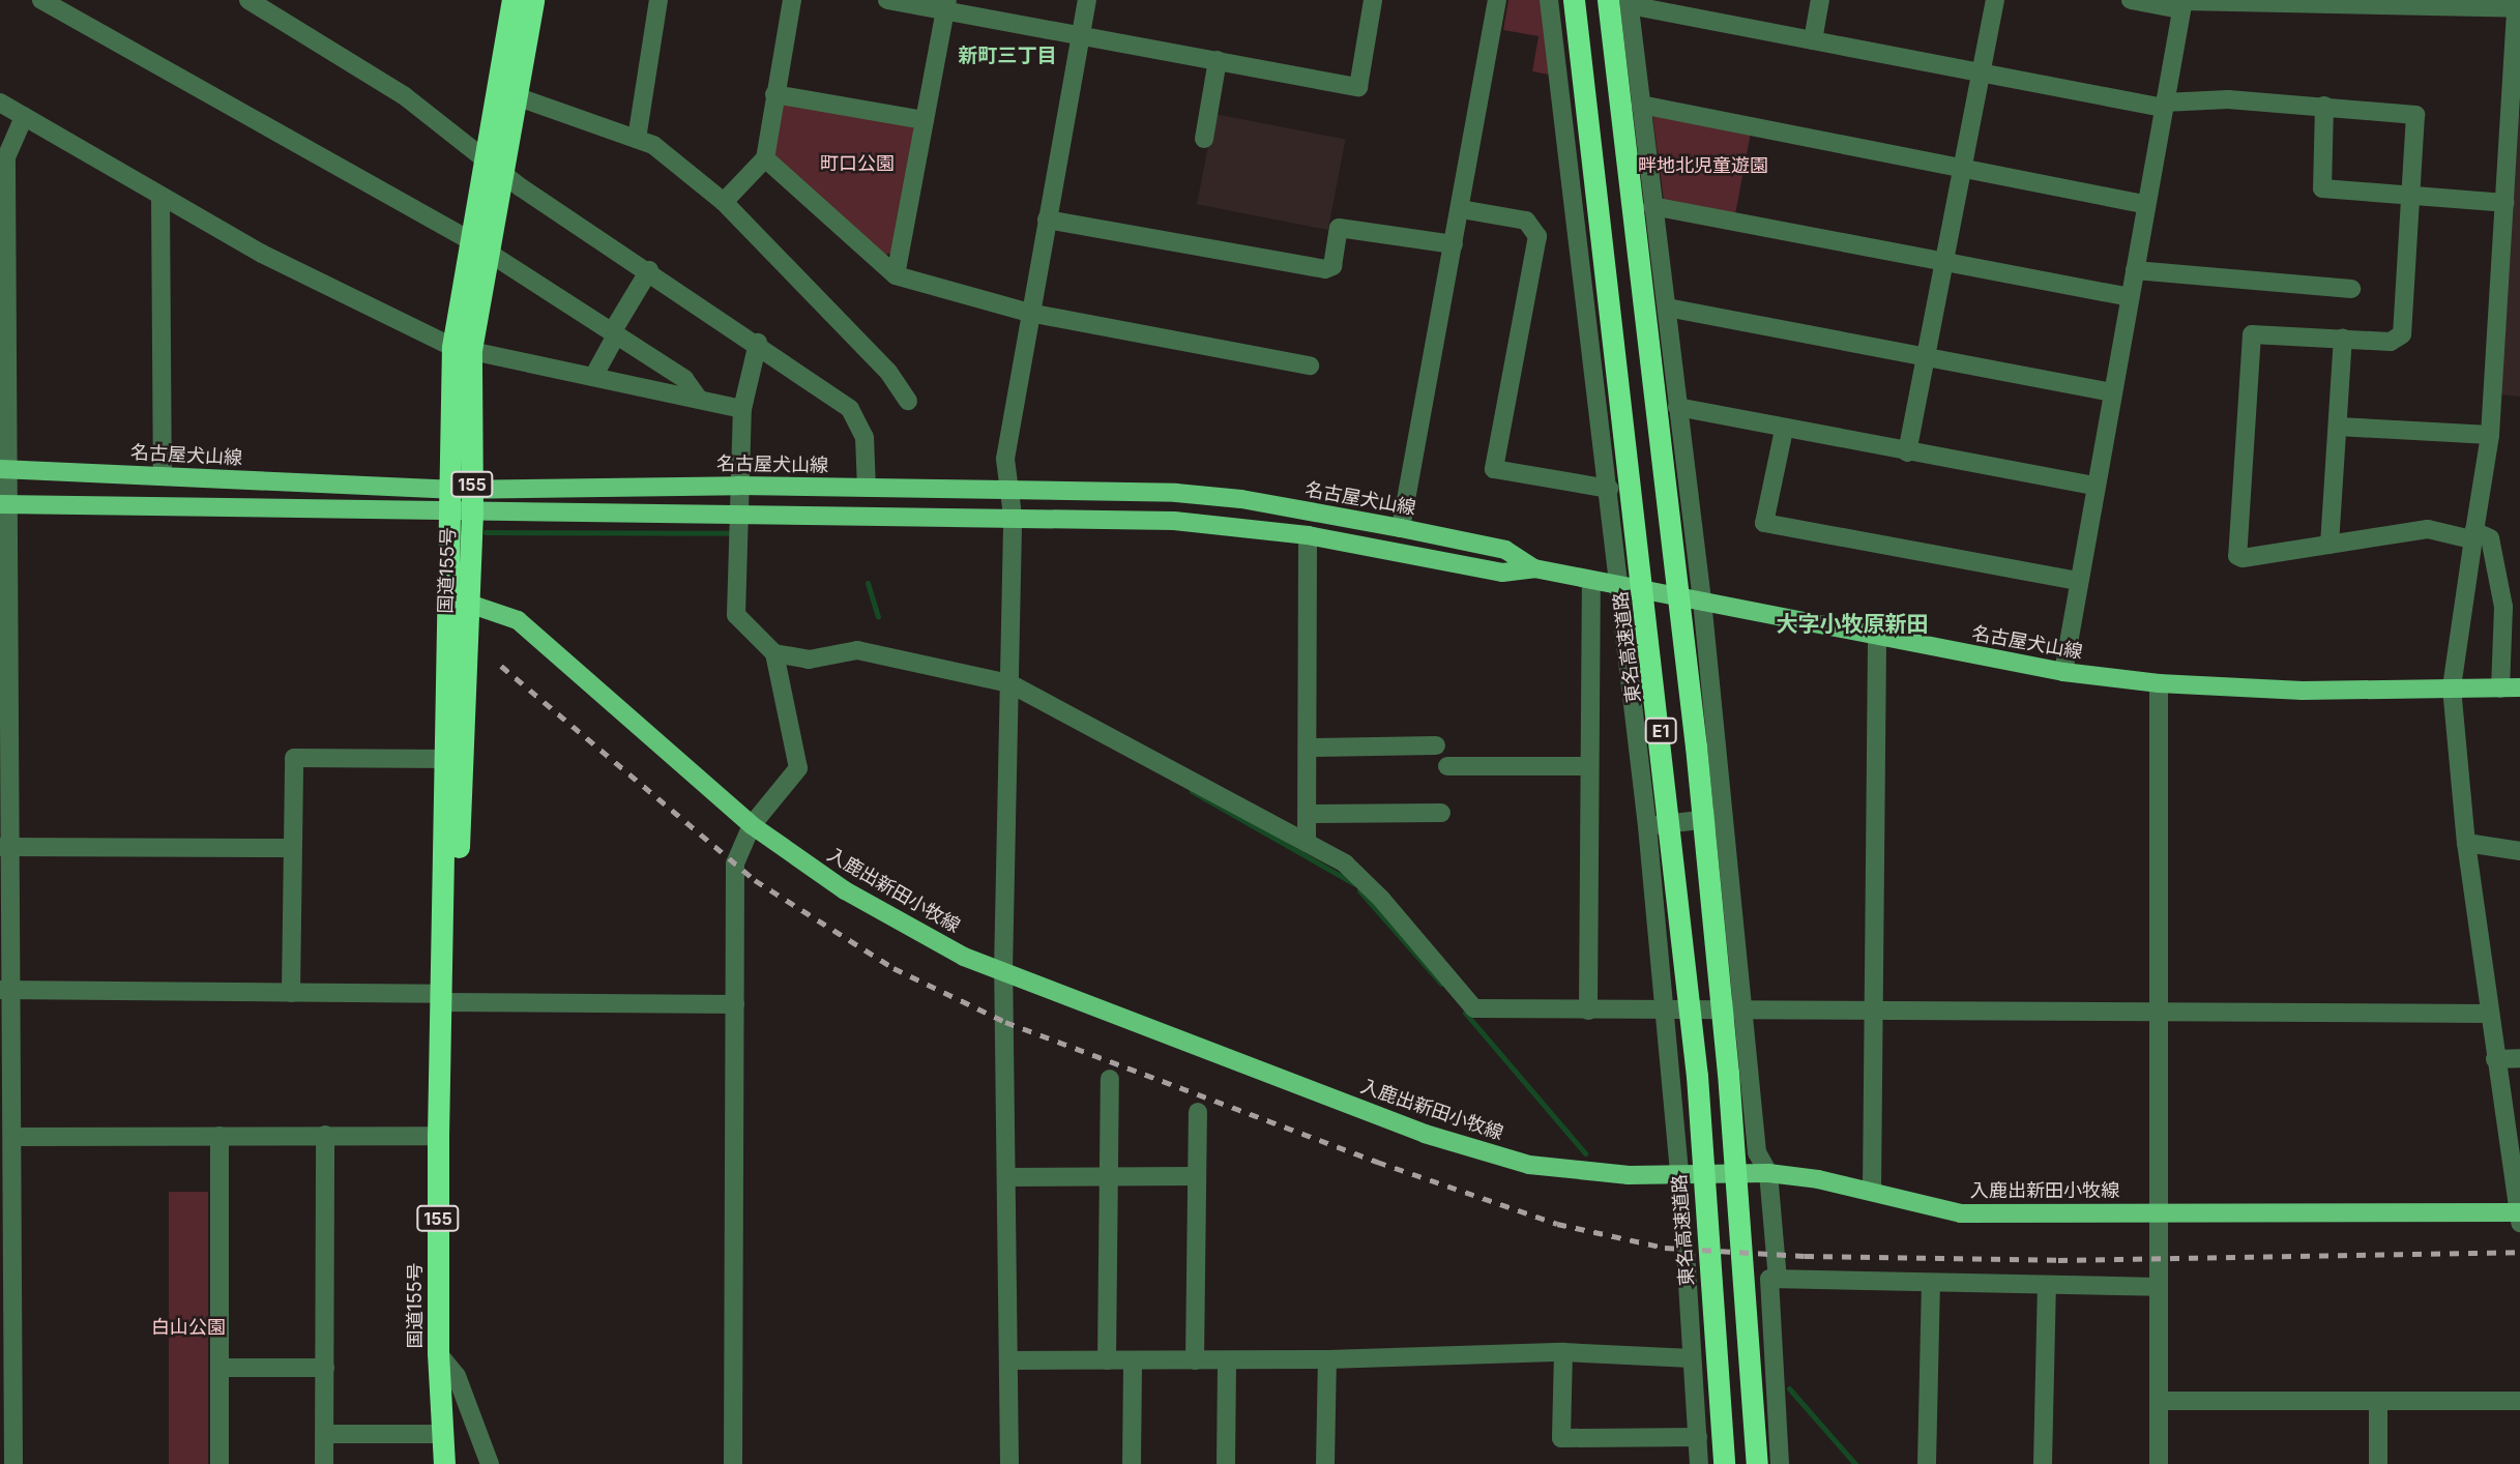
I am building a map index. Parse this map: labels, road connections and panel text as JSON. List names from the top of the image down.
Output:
{
  "streets": {
    "highway": [
      "155",
      "国道155号",
      "東名高速道路",
      "E1"
    ],
    "main road": ["名古屋犬山線", "入鹿出新田小牧線"]
  },
  "crossings": [
    ["名古屋犬山線", "国道155号"],
    ["国道155号", "入鹿出新田小牧線"]
  ],
  "districts": ["新町三丁目", "大字小牧原新田"],
  "parks": ["町口公園", "畔地北児童遊園", "白山公園"]
}
